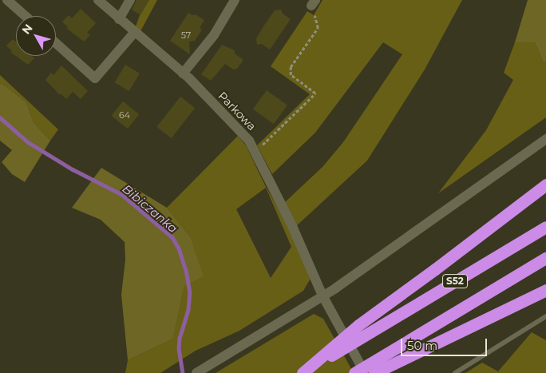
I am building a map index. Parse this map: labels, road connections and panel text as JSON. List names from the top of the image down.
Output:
{
  "streets": {
    "highway": ["S52"],
    "street": ["Parkowa"]
  },
  "water": ["Bibiczanka"],
  "house_numbers": ["57", "64"],
  "scale_bar": "50 m",
  "north": "top left"
}
